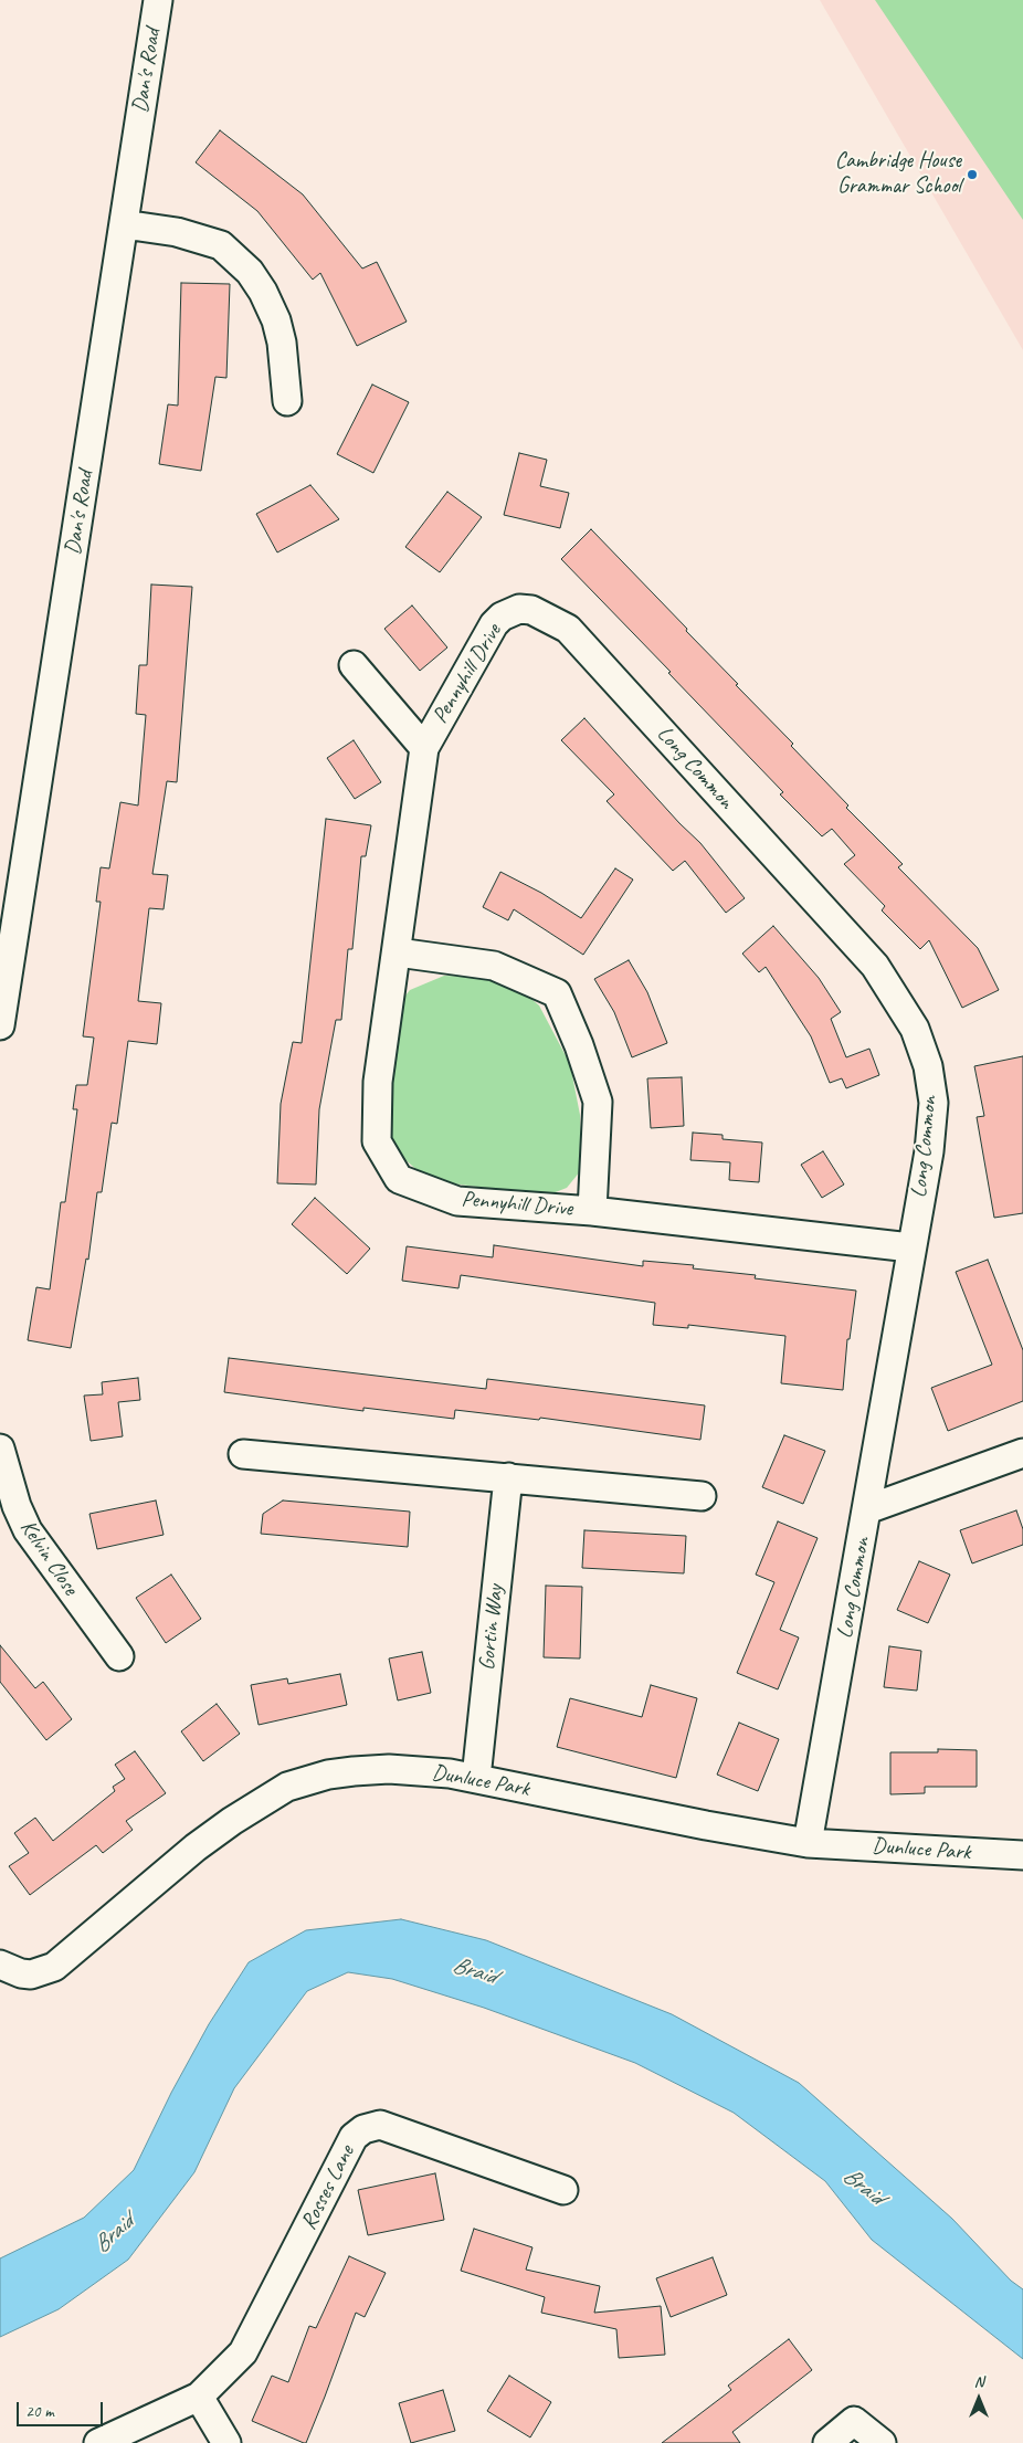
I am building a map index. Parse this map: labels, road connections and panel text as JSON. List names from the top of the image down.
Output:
{
  "streets": {
    "street": [
      "Dan's Road",
      "Pennyhill Drive",
      "Long Common",
      "Kelvin Close",
      "Gortin Way",
      "Dunluce Park",
      "Rosses Lane"
    ]
  },
  "crossings": [
    ["Pennyhill Drive", "Long Common"],
    ["Long Common", "Dunluce Park"],
    ["Gortin Way", "Dunluce Park"]
  ],
  "water": ["Braid"],
  "places": ["Cambridge House Grammar School"],
  "scale_bar": "20 m",
  "north": "top"
}
